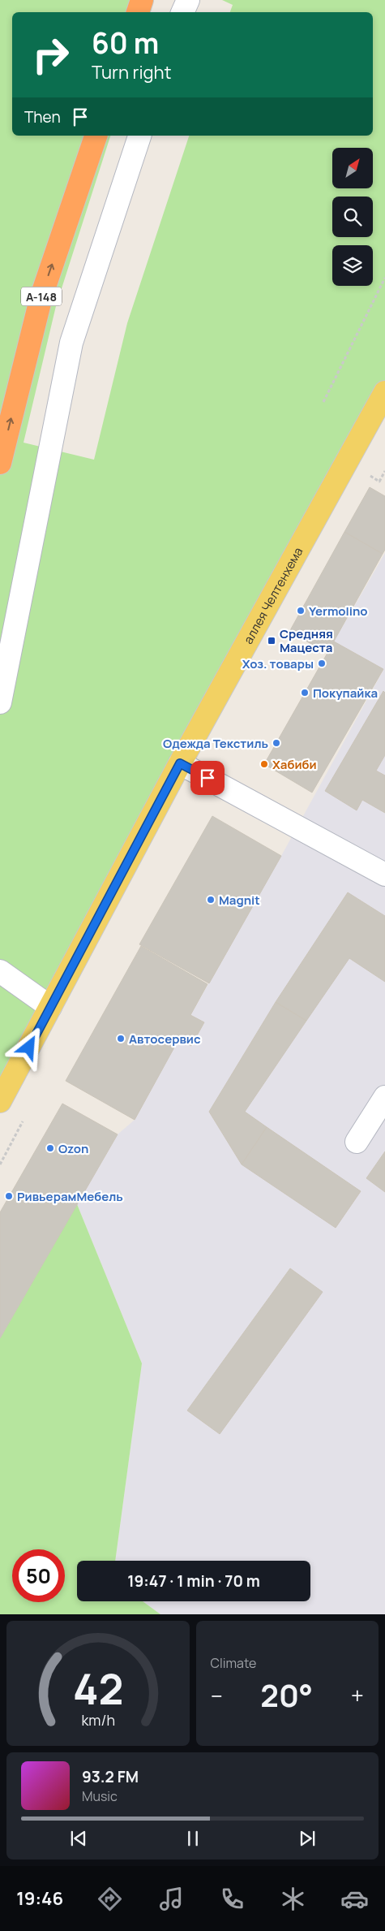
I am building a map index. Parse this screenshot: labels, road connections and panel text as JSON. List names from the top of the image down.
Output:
{
  "streets": {
    "highway": ["А-148"],
    "main road": ["аллея Челтенхема"]
  },
  "places": {
    "other": [
      "Yermolino",
      "Хоз. товары",
      "Покупайка",
      "Одежда Текстиль",
      "Хабиби",
      "Magnit",
      "Автосервис",
      "Ozon",
      "РивьерамМебель"
    ],
    "transit": ["Средняя Мацеста"]
  },
  "north": "top right",
  "page": {
    "turn": ["60 m", "Turn right"],
    "then": "Then",
    "limit": "50",
    "trip": "19:47 · 1 min · 70 m",
    "tile": "Climate",
    "heat": ["−", "20°", "+"],
    "song": ["93.2 FM", "Music"],
    "tabs": "19:46",
    "gauge": ["42", "km/h"]
  }
}
